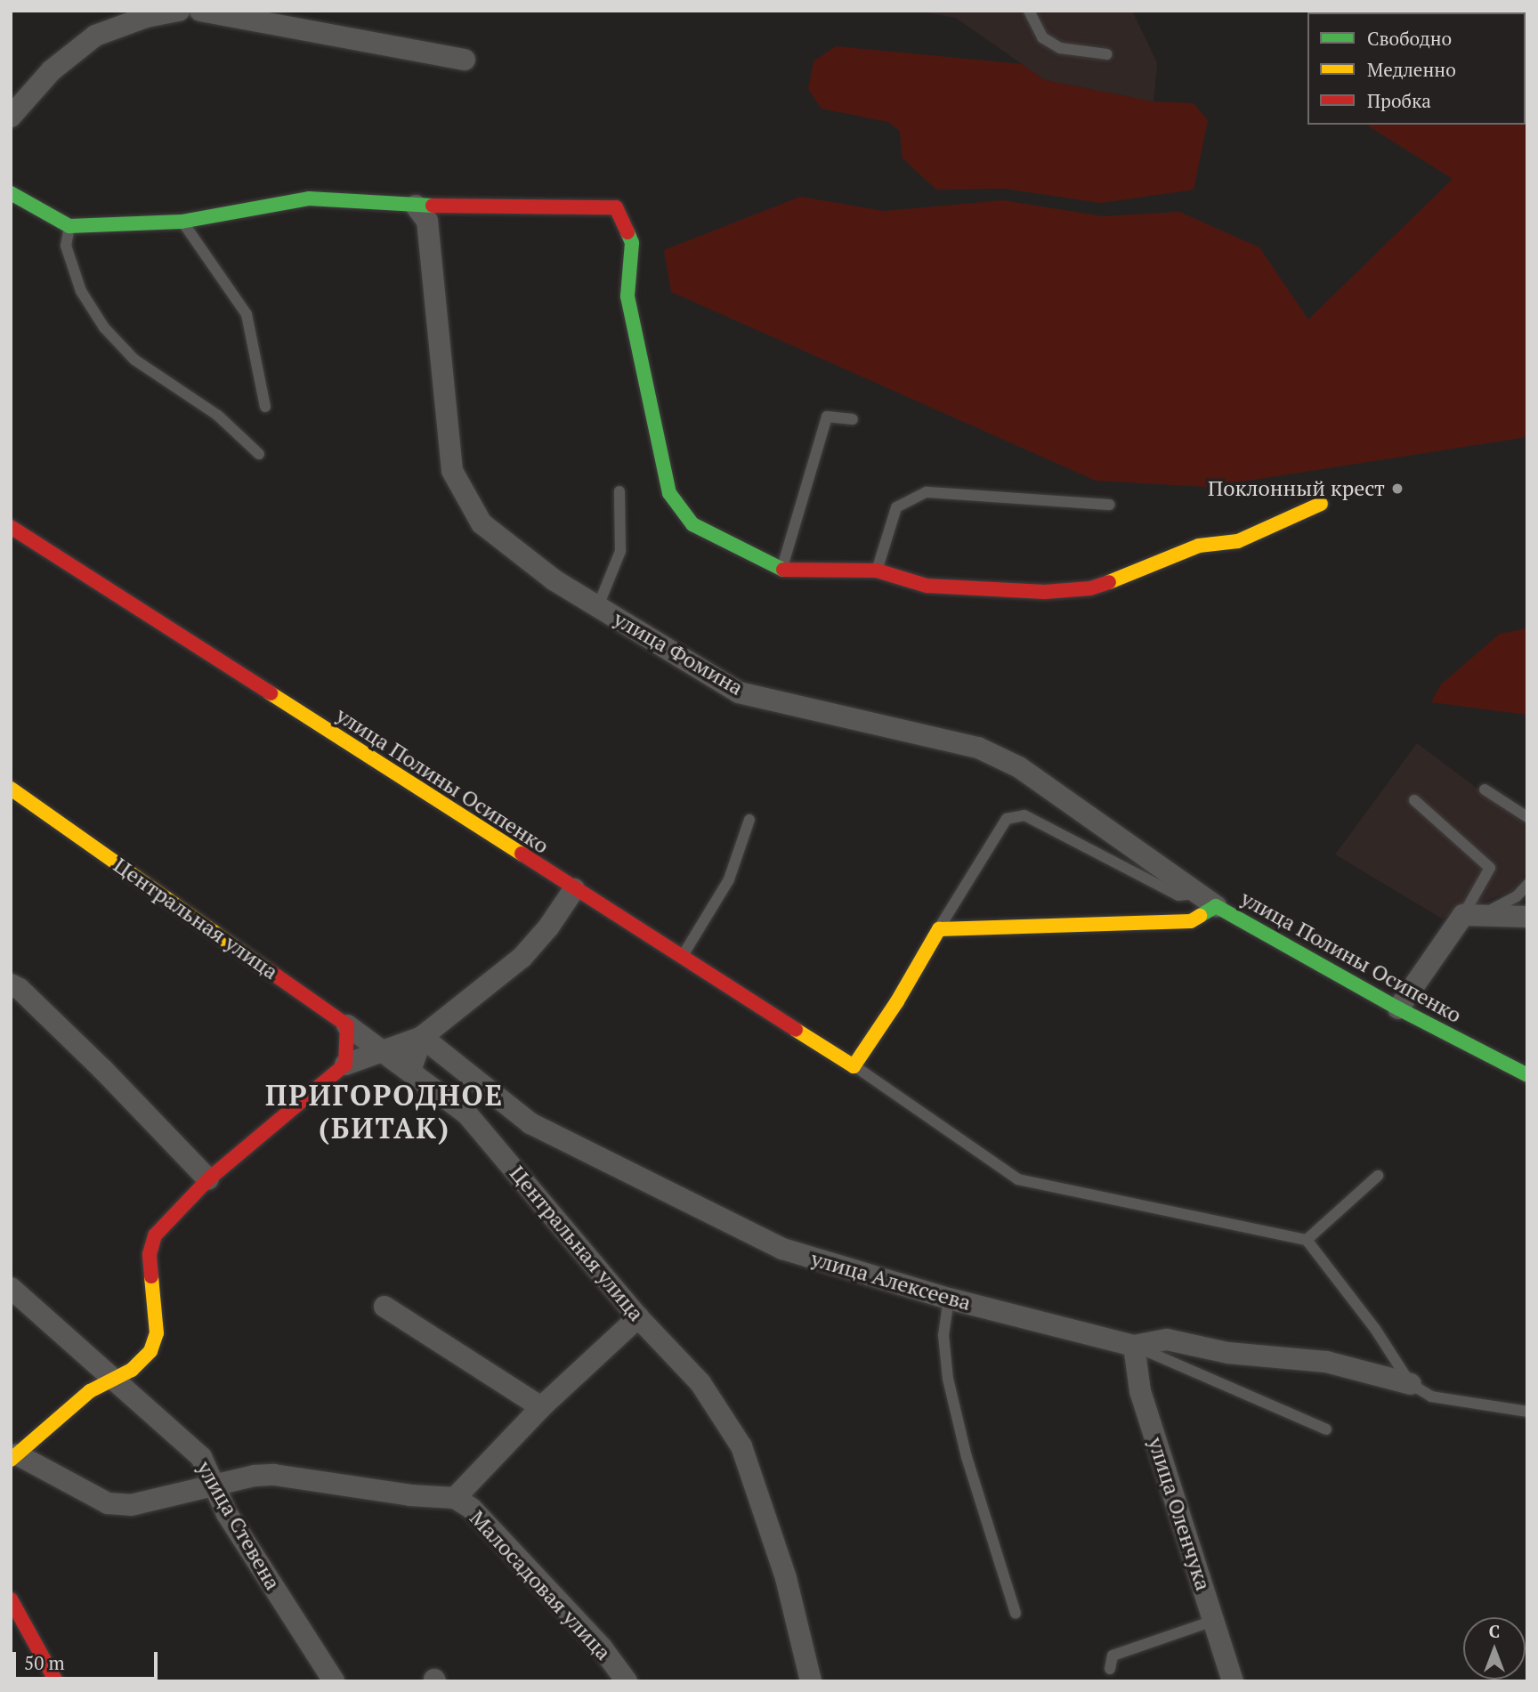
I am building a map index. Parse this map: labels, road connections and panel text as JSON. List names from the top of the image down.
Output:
{
  "streets": {
    "street": [
      "улица Фомина",
      "улица Полины Осипенко",
      "Центральная улица",
      "улица Алексеева",
      "улица Оленчука",
      "улица Стевена",
      "Малосадовая улица"
    ]
  },
  "crossings": [
    ["улица Фомина", "улица Полины Осипенко"],
    ["улица Алексеева", "улица Оленчука"],
    ["улица Стевена", "Малосадовая улица"]
  ],
  "districts": ["ПРИГОРОДНОЕ (БИТАК)"],
  "places": ["Поклонный крест"],
  "legend": ["Свободно", "Медленно", "Пробка"],
  "scale_bar": "50 m",
  "north": "top"
}
